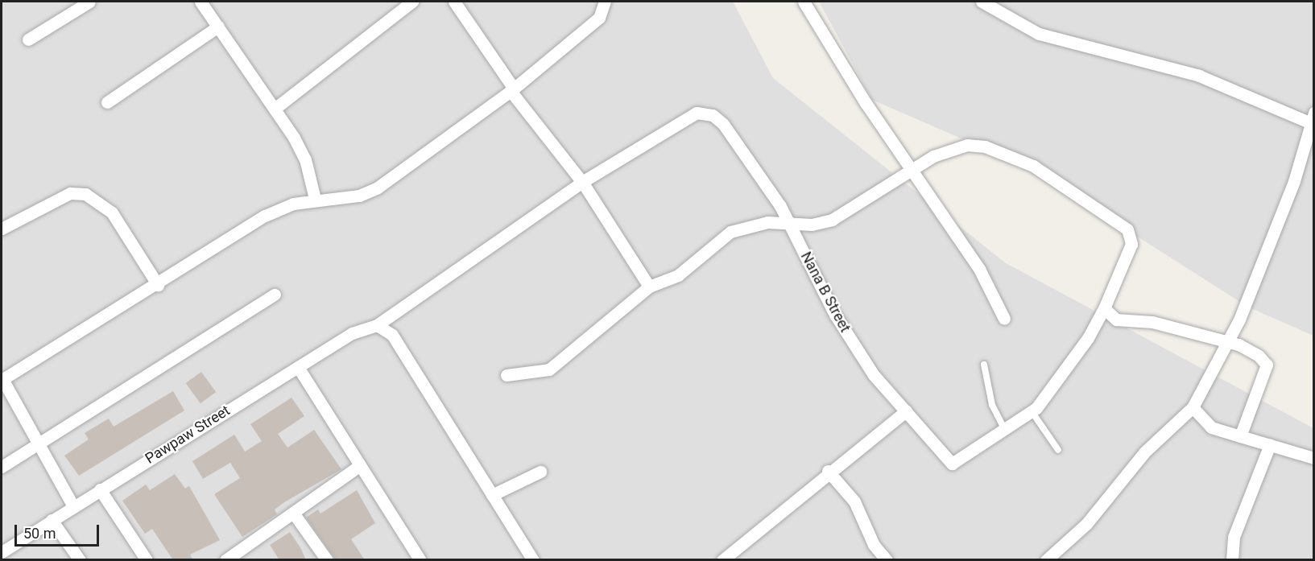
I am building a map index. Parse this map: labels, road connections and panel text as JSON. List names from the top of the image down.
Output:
{
  "streets": {
    "street": ["Nana B Street", "Pawpaw Street"]
  },
  "crossings": [
    ["Nana B Street", "Pawpaw Street"]
  ],
  "scale_bar": "50 m"
}
